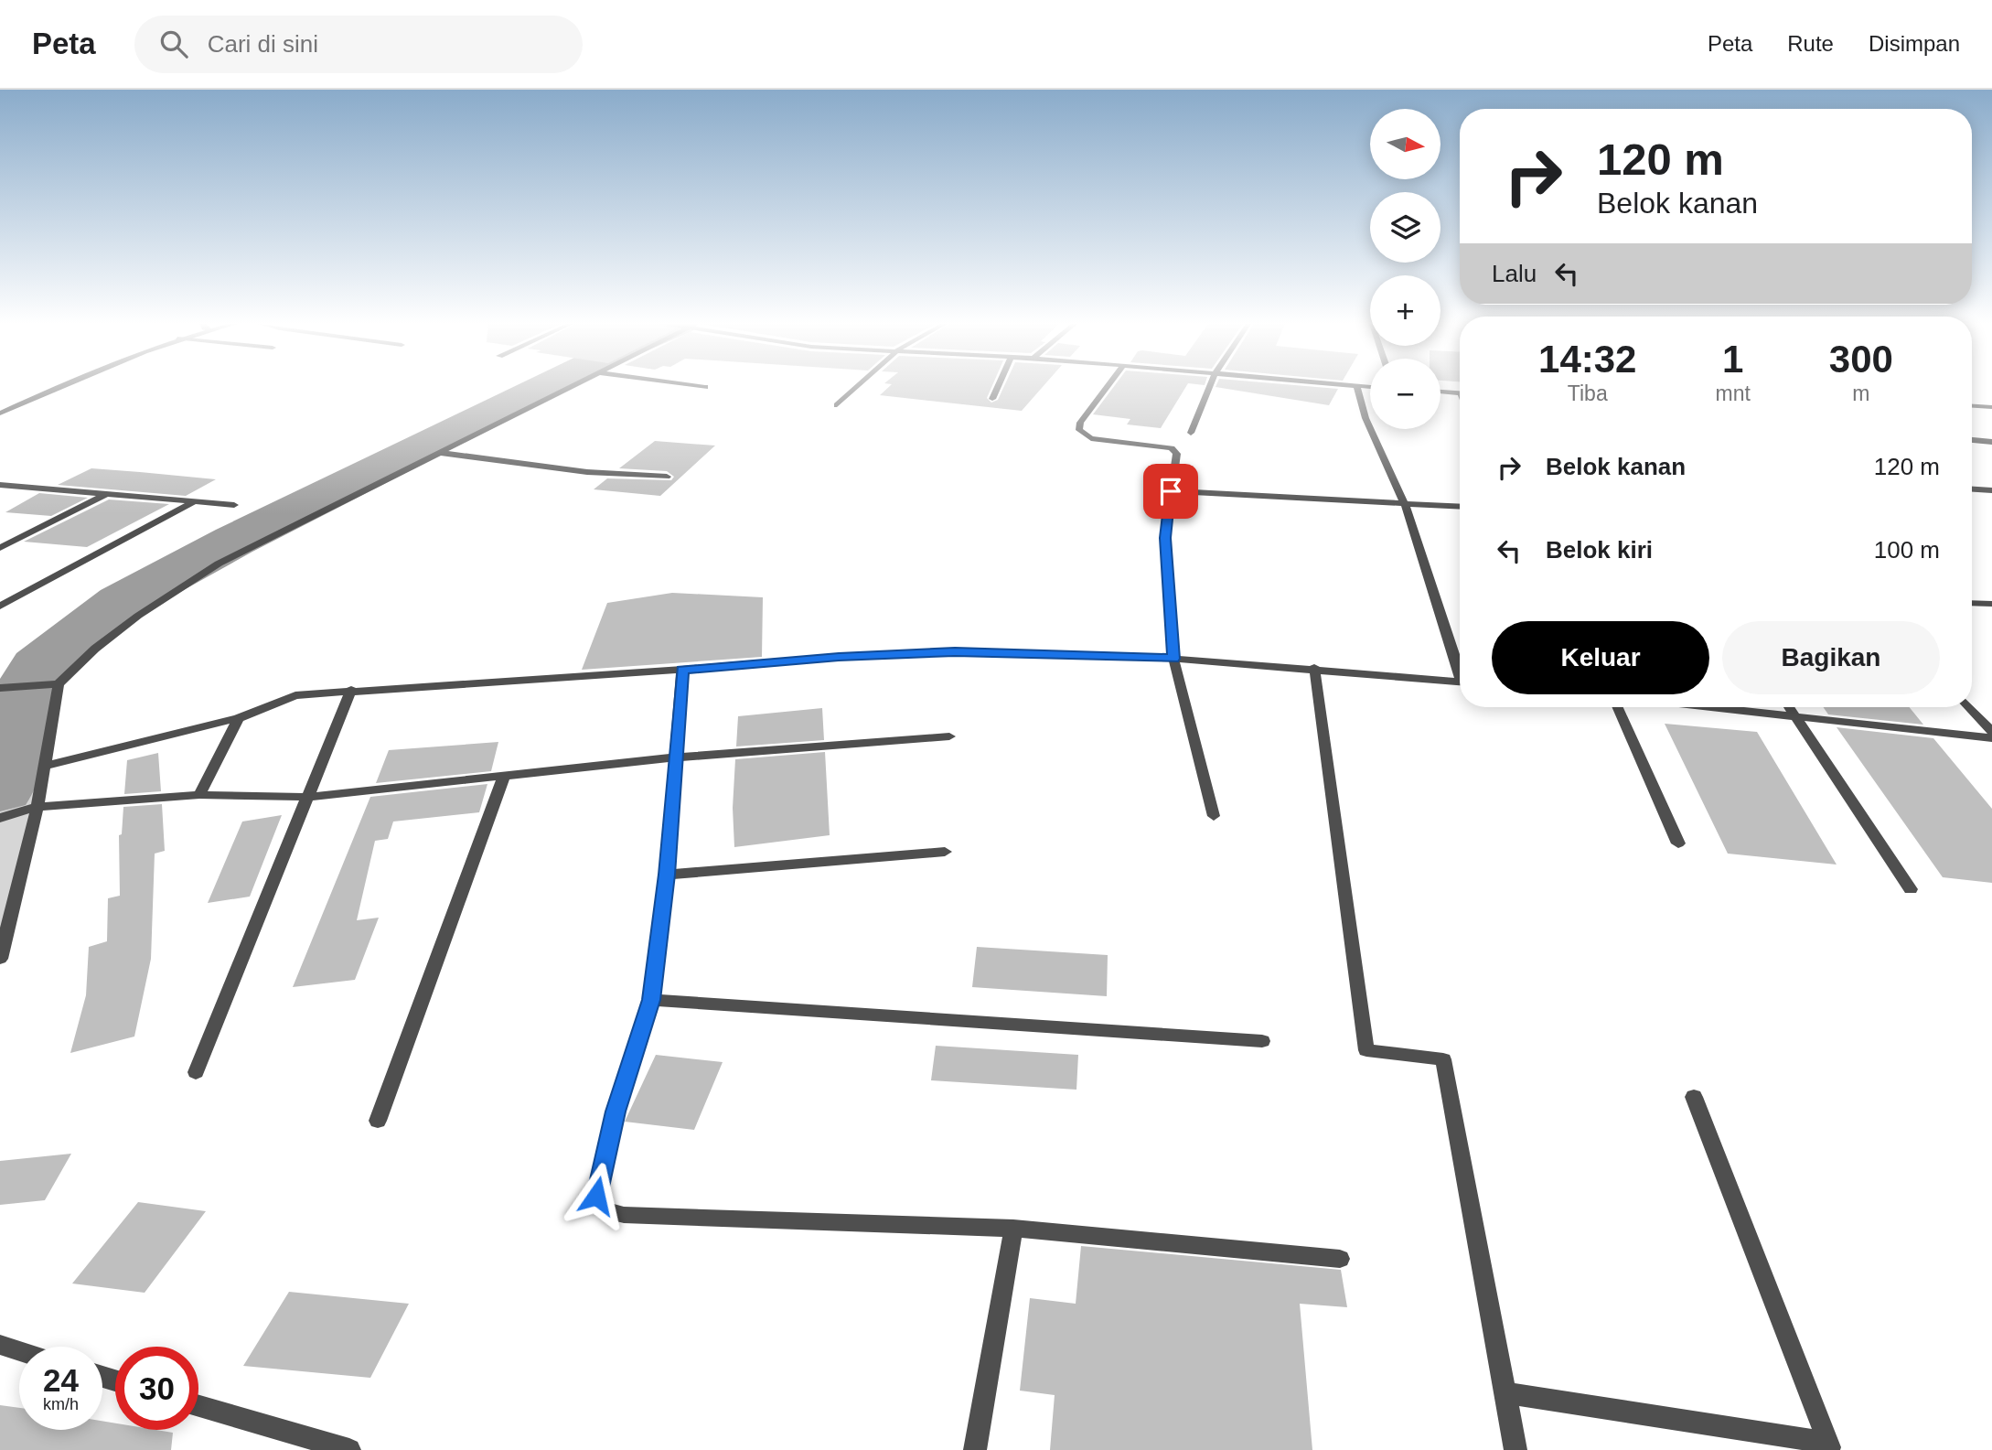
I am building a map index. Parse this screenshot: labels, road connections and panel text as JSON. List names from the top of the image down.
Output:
{
  "north": "right",
  "page": {
    "header": "Peta",
    "search": "Cari di sini",
    "nav": ["Peta", "Rute", "Disimpan"],
    "map_buttons": ["+", "−"],
    "turn": ["120 m", "Belok kanan"],
    "then": "Lalu",
    "eta": [
      "14:32",
      "Tiba",
      "1",
      "mnt",
      "300",
      "m"
    ],
    "list": [
      {
        "name": "Belok kanan",
        "value": "120 m"
      },
      {
        "name": "Belok kiri",
        "value": "100 m"
      }
    ],
    "buttons": ["Keluar", "Bagikan"],
    "speed": "24 km/h",
    "limit": "30"
  }
}
